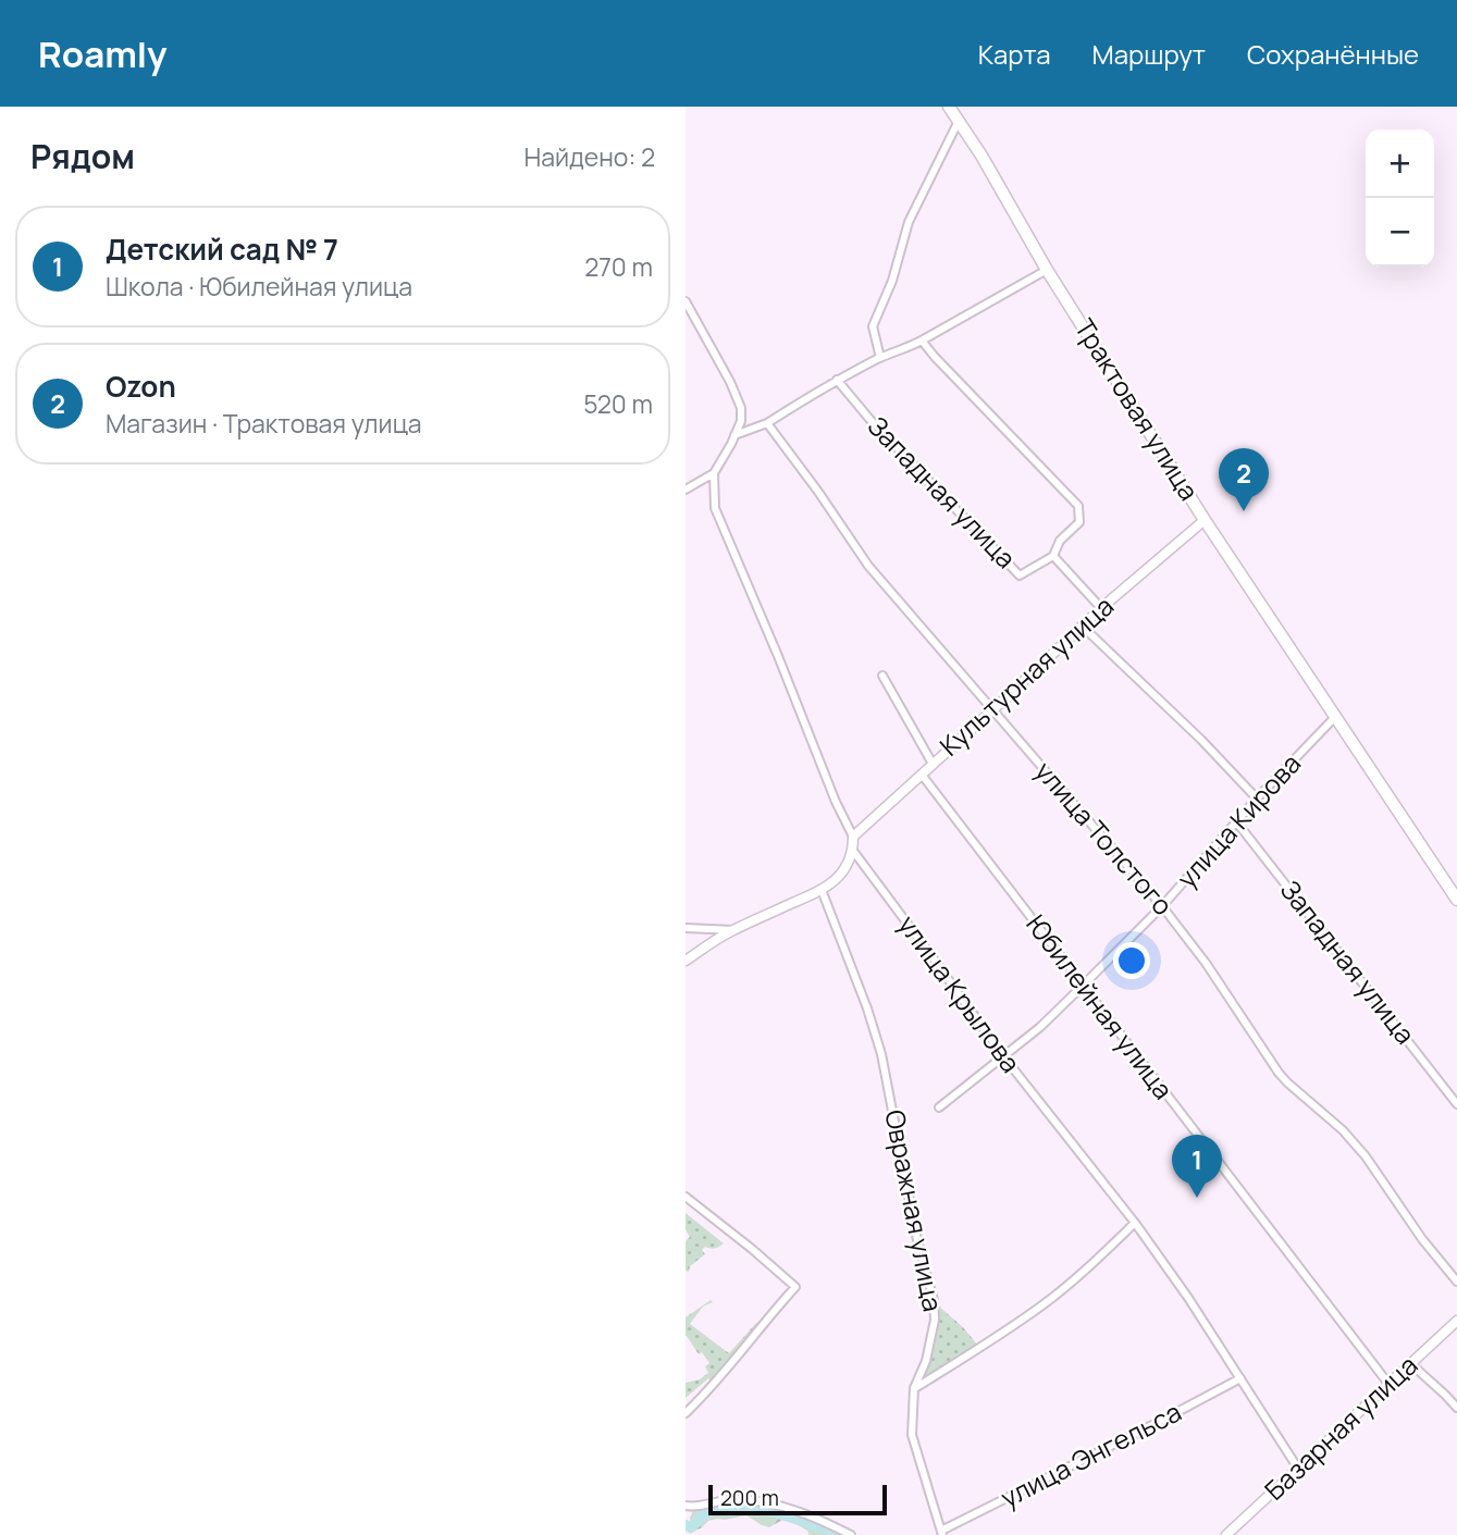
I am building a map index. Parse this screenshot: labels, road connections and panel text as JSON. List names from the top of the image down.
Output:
{
  "streets": {
    "main road": ["Трактовая улица"],
    "street": [
      "Западная улица",
      "Культурная улица",
      "улица Кирова",
      "улица Толстого",
      "улица Крылова",
      "Юбилейная улица",
      "Овражная улица",
      "Базарная улица",
      "улица Энгельса"
    ]
  },
  "crossings": [
    ["Трактовая улица", "Культурная улица"],
    ["Трактовая улица", "улица Кирова"],
    ["Западная улица", "Культурная улица"],
    ["Западная улица", "улица Кирова"],
    ["Культурная улица", "улица Толстого"],
    ["Культурная улица", "Юбилейная улица"],
    ["улица Кирова", "улица Толстого"],
    ["улица Кирова", "улица Крылова"],
    ["улица Кирова", "Юбилейная улица"],
    ["улица Крылова", "Базарная улица"],
    ["улица Крылова", "улица Энгельса"],
    ["Юбилейная улица", "Базарная улица"],
    ["Овражная улица", "улица Энгельса"]
  ],
  "scale_bar": "200 m",
  "page": {
    "header": "Roamly",
    "nav": ["Карта", "Маршрут", "Сохранённые"],
    "heading": ["Рядом", "Найдено: 2"],
    "map_buttons": ["+", "−"],
    "list": [
      {
        "mark": "1",
        "name": "Детский сад № 7",
        "note": "Школа · Юбилейная улица",
        "value": "270 m"
      },
      {
        "mark": "2",
        "name": "Ozon",
        "note": "Магазин · Трактовая улица",
        "value": "520 m"
      }
    ],
    "pins": ["2", "1"],
    "scale": "200 m"
  }
}
